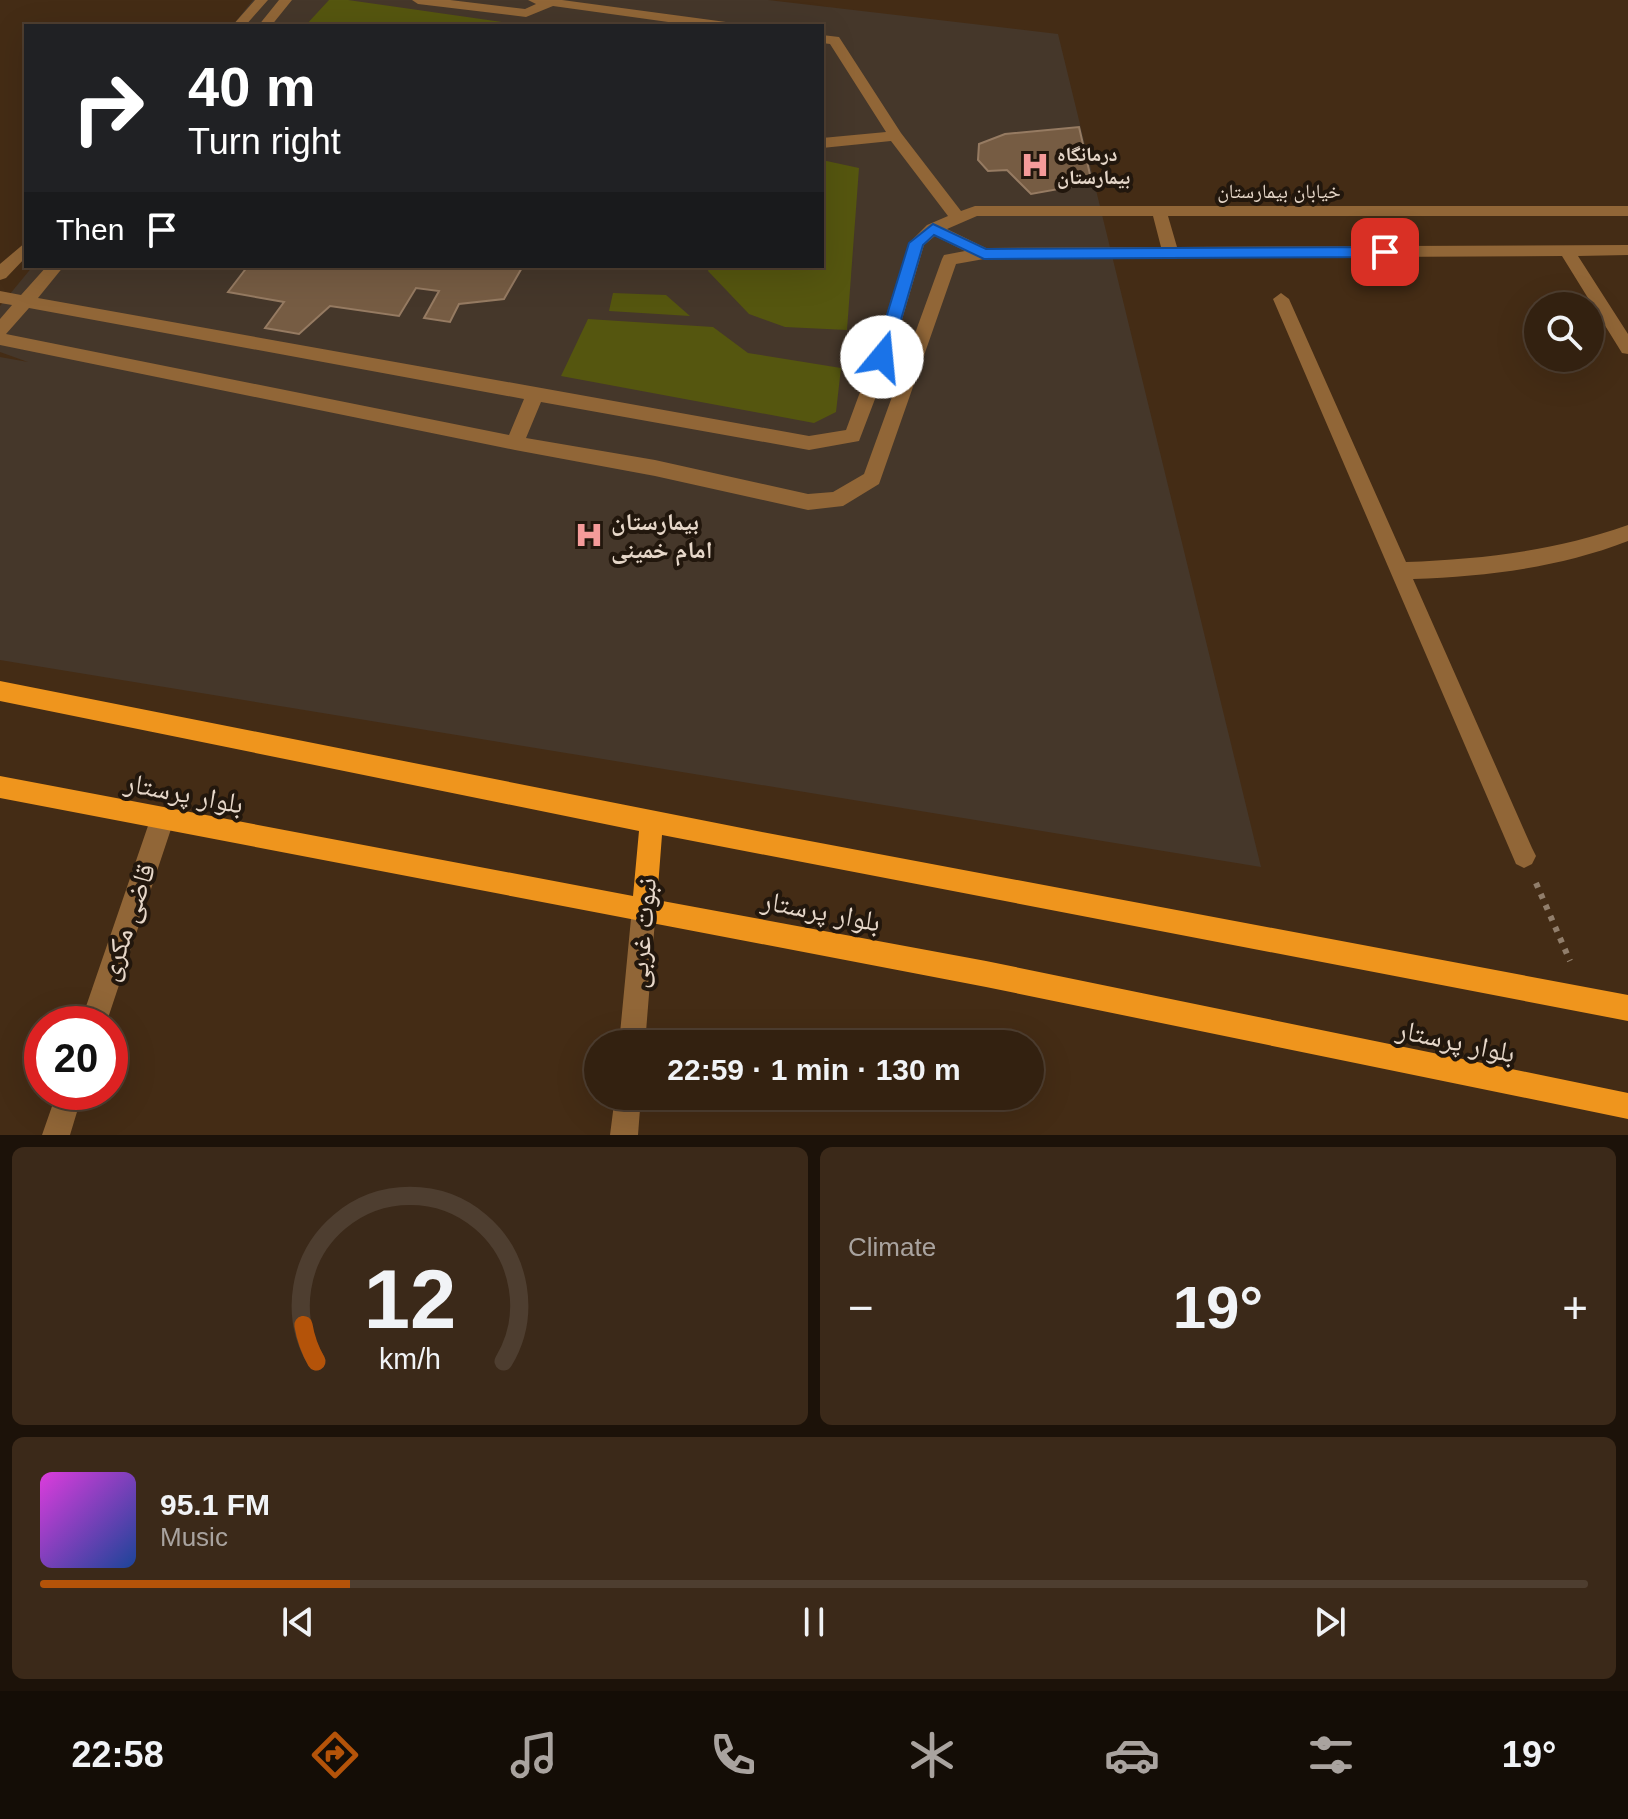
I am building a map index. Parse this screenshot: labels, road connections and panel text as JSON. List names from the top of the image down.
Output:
{
  "streets": {
    "main road": ["بلوار پرستار", "نبوت غربی"],
    "street": ["خیابان بیمارستان", "قاضی مکری"]
  },
  "crossings": [
    ["بلوار پرستار", "قاضی مکری"],
    ["بلوار پرستار", "نبوت غربی"]
  ],
  "places": {
    "hospital": ["درمانگاه بیمارستان", "بیمارستان امام خمینی"]
  },
  "page": {
    "turn": ["40 m", "Turn right"],
    "then": "Then",
    "limit": "20",
    "trip": "22:59 · 1 min · 130 m",
    "tile": "Climate",
    "heat": ["−", "19°", "+"],
    "song": ["95.1 FM", "Music"],
    "tabs": ["22:58", "19°"],
    "gauge": ["12", "km/h"]
  }
}
